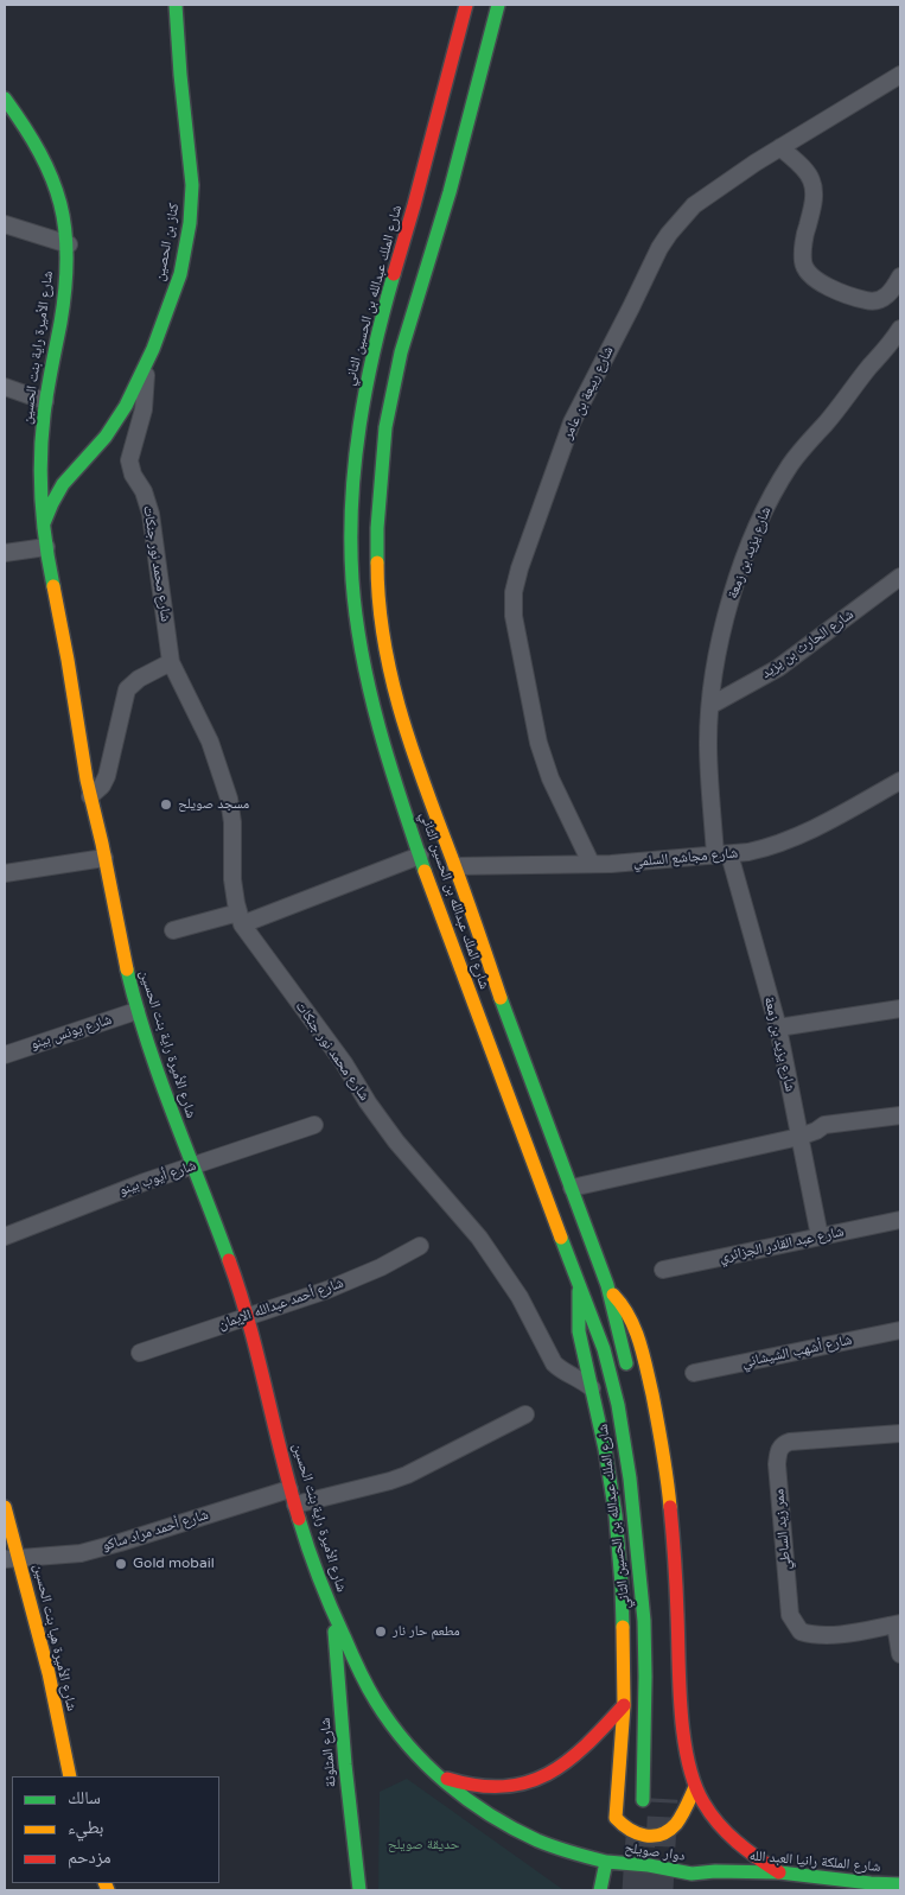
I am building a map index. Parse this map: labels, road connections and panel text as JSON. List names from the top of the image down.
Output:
{
  "streets": {
    "main road": [
      "كناز بن الحصين",
      "شارع الملك عبدالله بن الحسين الثاني",
      "شارع الأميرة راية بنت الحسين",
      "شارع الأميرة هيا بنت الحسين",
      "شارع المثلوثة",
      "دوار صويلح",
      "شارع الملكة رانيا العبد الله"
    ],
    "street": [
      "شارع ربيعة بن عامر",
      "شارع يزيد بن زمعة",
      "شارع محمد نور جنكات",
      "شارع الحارث بن يزيد",
      "شارع مجاشع السلمي",
      "شارع يونس بينو",
      "شارع أيوب بينو",
      "شارع عبد القادر الجزائري",
      "شارع أحمد عبدالله الإيمان",
      "شارع أشهب الشيشاني",
      "ممر زيد الساطي",
      "شارع أحمد مراد ساكو"
    ]
  },
  "crossings": [
    ["كناز بن الحصين", "شارع الأميرة راية بنت الحسين"],
    ["كناز بن الحصين", "شارع محمد نور جنكات"],
    ["شارع الملك عبدالله بن الحسين الثاني", "شارع مجاشع السلمي"],
    ["شارع الأميرة راية بنت الحسين", "شارع يونس بينو"],
    ["شارع الأميرة راية بنت الحسين", "شارع أيوب بينو"],
    ["شارع الأميرة راية بنت الحسين", "شارع أحمد عبدالله الإيمان"],
    ["شارع الأميرة راية بنت الحسين", "شارع أحمد مراد ساكو"],
    ["شارع الأميرة راية بنت الحسين", "شارع المثلوثة"],
    ["شارع الأميرة راية بنت الحسين", "دوار صويلح"],
    ["شارع ربيعة بن عامر", "شارع مجاشع السلمي"],
    ["شارع يزيد بن زمعة", "شارع الحارث بن يزيد"],
    ["شارع يزيد بن زمعة", "شارع مجاشع السلمي"],
    ["شارع يزيد بن زمعة", "شارع عبد القادر الجزائري"],
    ["شارع أحمد مراد ساكو", "شارع الأميرة هيا بنت الحسين"],
    ["دوار صويلح", "شارع الملكة رانيا العبد الله"]
  ],
  "parks": ["حديقة صويلح"],
  "places": ["مسجد صويلح", "Gold mobail", "مطعم حار نار"],
  "legend": ["سالك", "بطيء", "مزدحم"]
}
